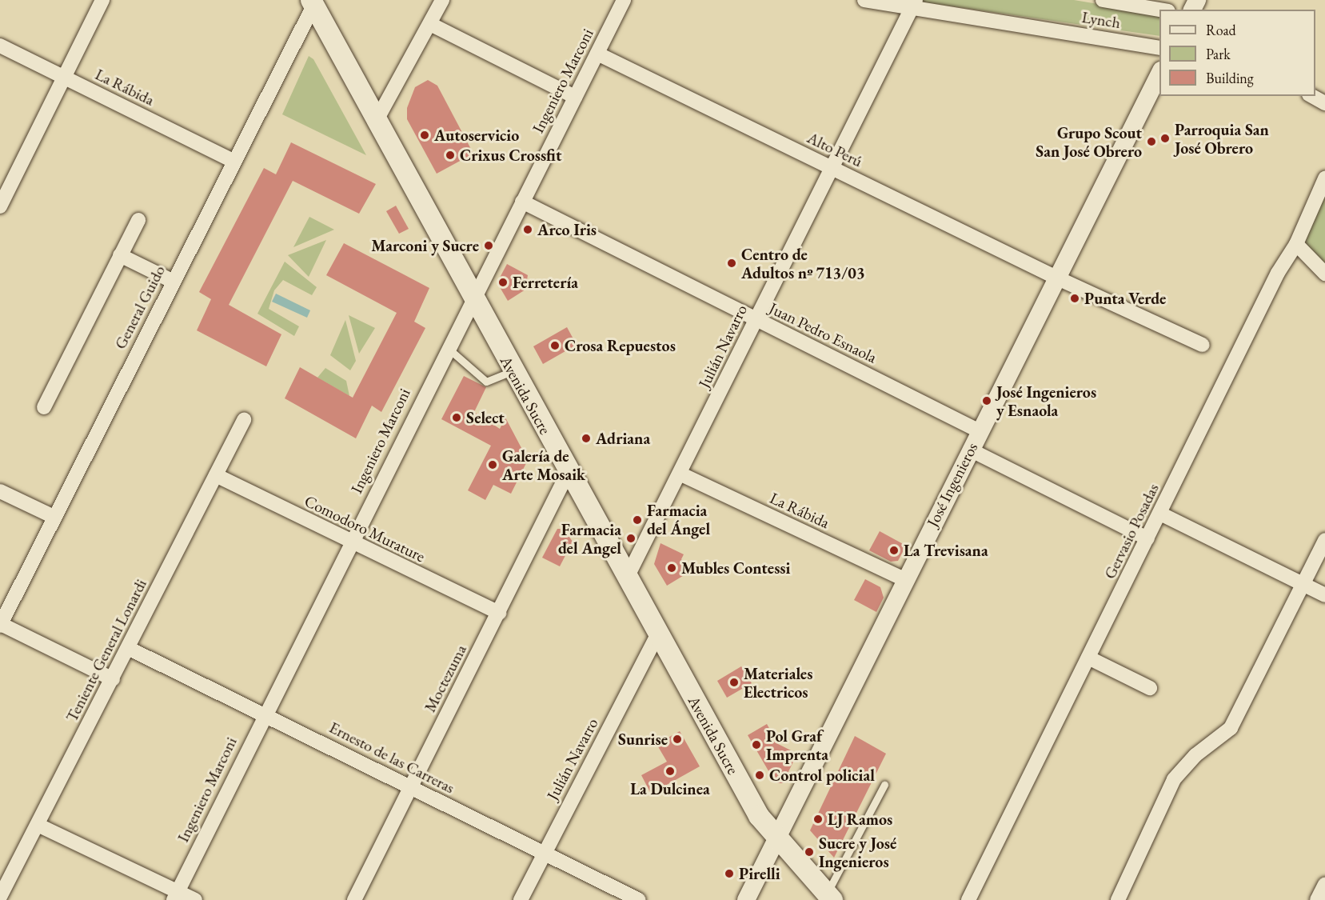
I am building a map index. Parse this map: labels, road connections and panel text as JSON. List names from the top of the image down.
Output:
{
  "streets": {
    "main road": ["Avenida Sucre"],
    "street": [
      "Lynch",
      "Ingeniero Marconi",
      "La Rábida",
      "Alto Perú",
      "General Guido",
      "Juan Pedro Esnaola",
      "Julián Navarro",
      "José Ingenieros",
      "Comodoro Murature",
      "Gervasio Posadas",
      "Teniente General Lonardi",
      "Moctezuma",
      "Ernesto de las Carreras"
    ]
  },
  "crossings": [
    ["Lynch", "Julián Navarro"],
    ["Ingeniero Marconi", "Alto Perú"],
    ["Ingeniero Marconi", "Juan Pedro Esnaola"],
    ["Ingeniero Marconi", "Avenida Sucre"],
    ["Ingeniero Marconi", "Comodoro Murature"],
    ["Ingeniero Marconi", "Ernesto de las Carreras"],
    ["La Rábida", "General Guido"],
    ["La Rábida", "Julián Navarro"],
    ["La Rábida", "José Ingenieros"],
    ["Alto Perú", "Julián Navarro"],
    ["Alto Perú", "José Ingenieros"],
    ["General Guido", "Avenida Sucre"],
    ["Juan Pedro Esnaola", "Julián Navarro"],
    ["Juan Pedro Esnaola", "José Ingenieros"],
    ["Julián Navarro", "Avenida Sucre"],
    ["Julián Navarro", "Ernesto de las Carreras"],
    ["Avenida Sucre", "José Ingenieros"],
    ["Avenida Sucre", "Moctezuma"],
    ["Comodoro Murature", "Teniente General Lonardi"],
    ["Comodoro Murature", "Moctezuma"],
    ["Teniente General Lonardi", "Ernesto de las Carreras"],
    ["Moctezuma", "Ernesto de las Carreras"]
  ],
  "places": [
    "Autoservicio",
    "Parroquia San José Obrero",
    "Grupo Scout San José Obrero",
    "Crixus Crossfit",
    "Arco Iris",
    "Marconi y Sucre",
    "Centro de Adultos nº 713/03",
    "Ferretería",
    "Punta Verde",
    "Crosa Repuestos",
    "José Ingenieros y Esnaola",
    "Select",
    "Adriana",
    "Galería de Arte Mosaik",
    "Farmacia del Ángel",
    "Farmacia del Angel",
    "La Trevisana",
    "Mubles Contessi",
    "Materiales Electricos",
    "Sunrise",
    "Pol Graf Imprenta",
    "La Dulcinea",
    "Control policial",
    "LJ Ramos",
    "Sucre y José Ingenieros",
    "Pirelli"
  ],
  "legend": ["Road", "Park", "Building"]
}
